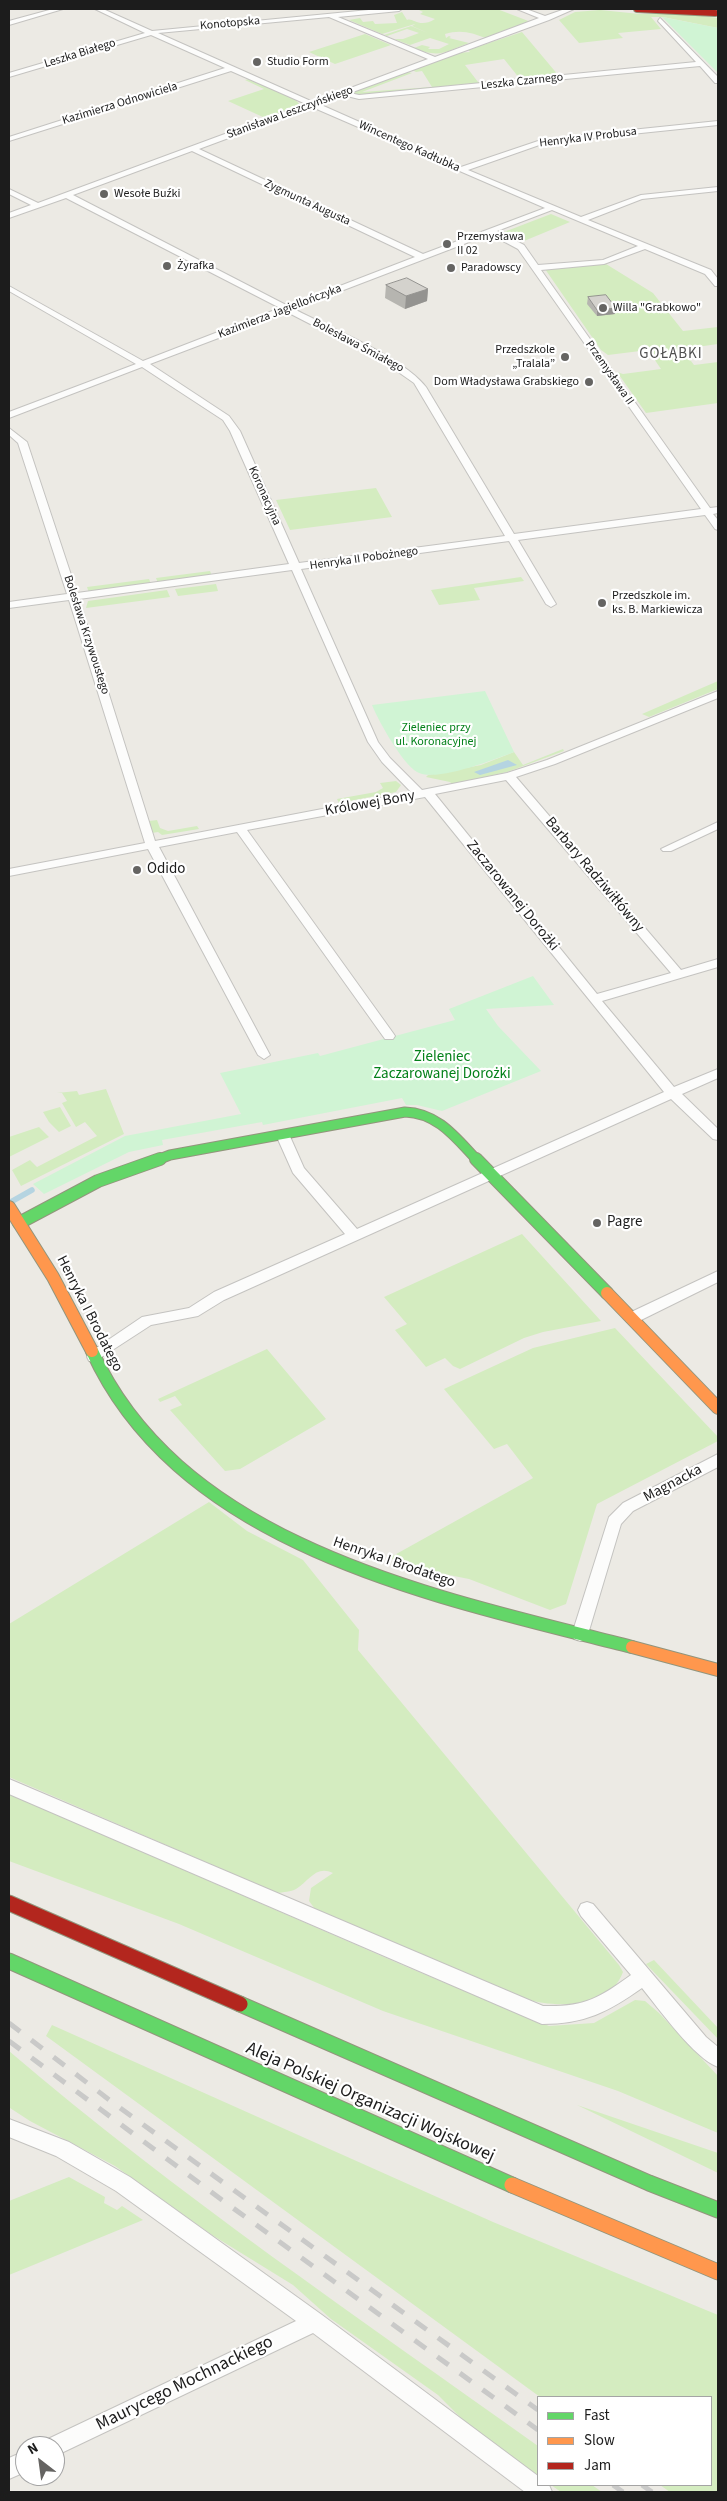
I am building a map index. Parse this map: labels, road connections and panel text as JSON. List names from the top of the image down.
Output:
{
  "streets": {
    "main road": ["Henryka I Brodatego", "Aleja Polskiej Organizacji Wojskowej"],
    "street": [
      "Konotopska",
      "Leszka Białego",
      "Leszka Czarnego",
      "Kazimierza Odnowiciela",
      "Stanisława Leszczyńskiego",
      "Henryka IV Probusa",
      "Wincentego Kadłubka",
      "Zygmunta Augusta",
      "Kazimierza Jagiellończyka",
      "Bolesława Śmiałego",
      "Przemysława II",
      "Koronacyjna",
      "Henryka II Pobożnego",
      "Bolesława Krzywoustego",
      "Królowej Bony",
      "Barbary Radziwiłłówny",
      "Zaczarowanej Dorożki",
      "Magnacka",
      "Maurycego Mochnackiego"
    ]
  },
  "crossings": [
    ["Konotopska", "Leszka Białego"],
    ["Konotopska", "Wincentego Kadłubka"],
    ["Leszka Białego", "Wincentego Kadłubka"],
    ["Leszka Czarnego", "Stanisława Leszczyńskiego"],
    ["Kazimierza Odnowiciela", "Wincentego Kadłubka"],
    ["Stanisława Leszczyńskiego", "Wincentego Kadłubka"],
    ["Stanisława Leszczyńskiego", "Zygmunta Augusta"],
    ["Stanisława Leszczyńskiego", "Bolesława Śmiałego"],
    ["Henryka IV Probusa", "Wincentego Kadłubka"],
    ["Wincentego Kadłubka", "Kazimierza Jagiellończyka"],
    ["Zygmunta Augusta", "Kazimierza Jagiellończyka"],
    ["Kazimierza Jagiellończyka", "Bolesława Śmiałego"],
    ["Kazimierza Jagiellończyka", "Przemysława II"],
    ["Kazimierza Jagiellończyka", "Koronacyjna"],
    ["Bolesława Śmiałego", "Henryka II Pobożnego"],
    ["Przemysława II", "Henryka II Pobożnego"],
    ["Koronacyjna", "Henryka II Pobożnego"],
    ["Koronacyjna", "Królowej Bony"],
    ["Koronacyjna", "Zaczarowanej Dorożki"],
    ["Henryka II Pobożnego", "Bolesława Krzywoustego"],
    ["Bolesława Krzywoustego", "Królowej Bony"],
    ["Królowej Bony", "Barbary Radziwiłłówny"],
    ["Królowej Bony", "Zaczarowanej Dorożki"],
    ["Henryka I Brodatego", "Magnacka"]
  ],
  "districts": ["GOŁĄBKI"],
  "parks": ["Zieleniec przy ul. Koronacyjnej", "Zieleniec Zaczarowanej Dorożki"],
  "places": [
    "Studio Form",
    "Wesołe Buźki",
    "Przemysława II 02",
    "Żyrafka",
    "Paradowscy",
    "Willa \"Grabkowo\"",
    "Przedszkole „Tralala”",
    "Dom Władysława Grabskiego",
    "Przedszkole im. ks. B. Markiewicza",
    "Odido",
    "Pagre"
  ],
  "legend": ["Fast", "Slow", "Jam"],
  "north": "top left"
}
